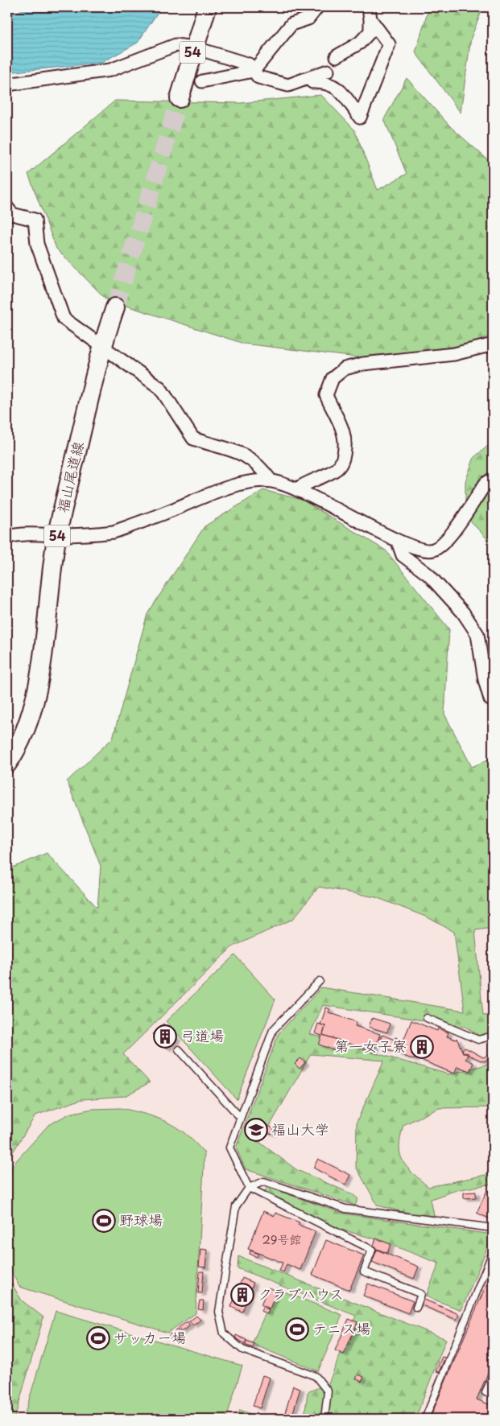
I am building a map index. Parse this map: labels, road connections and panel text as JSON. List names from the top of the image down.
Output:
{
  "streets": {
    "main road": ["54", "福山尾道線"]
  },
  "places": {
    "building": ["弓道場", "第一女子寮", "クラブハウス"],
    "school or university": ["福山大学"],
    "sports": ["野球場", "テニス場", "サッカー場"]
  },
  "house_numbers": ["29号館"]
}
